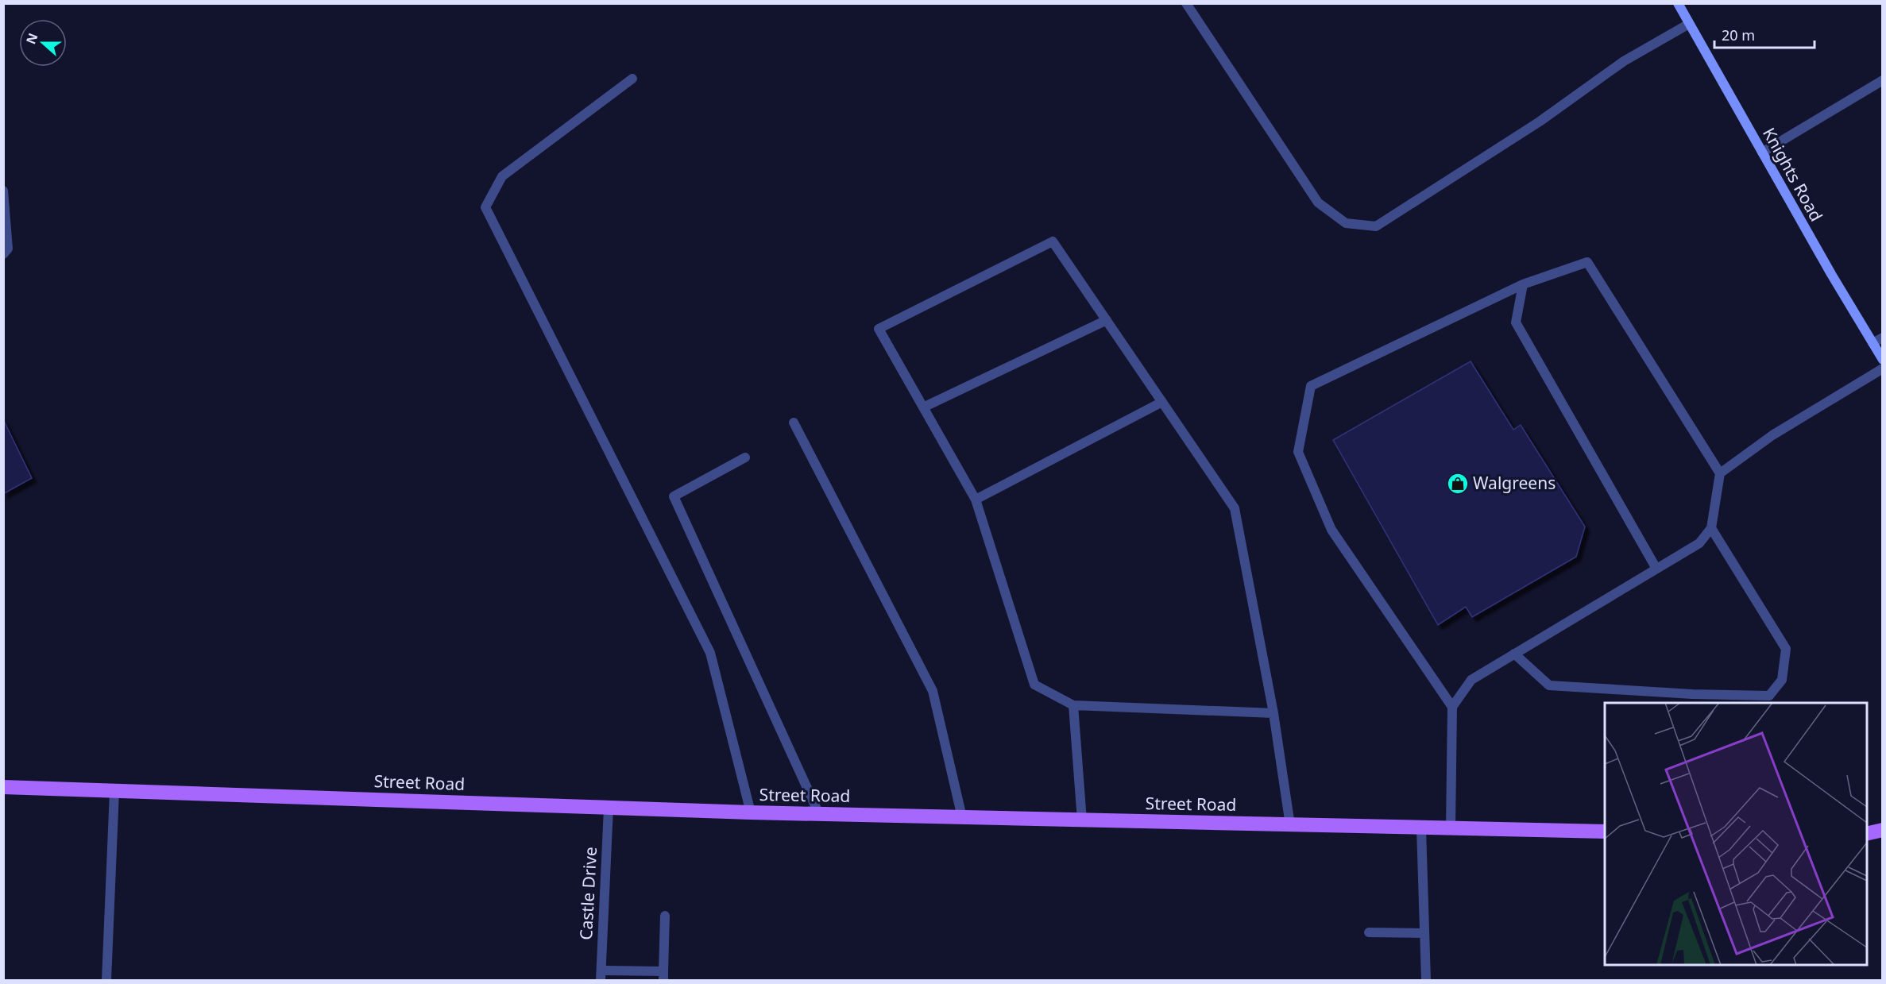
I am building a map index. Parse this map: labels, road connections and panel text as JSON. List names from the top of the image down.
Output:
{
  "streets": {
    "main road": ["Knights Road", "Street Road"],
    "street": ["Castle Drive"]
  },
  "crossings": [
    ["Street Road", "Castle Drive"]
  ],
  "places": {
    "shop": ["Walgreens"]
  },
  "scale_bar": "20 m",
  "north": "left"
}
